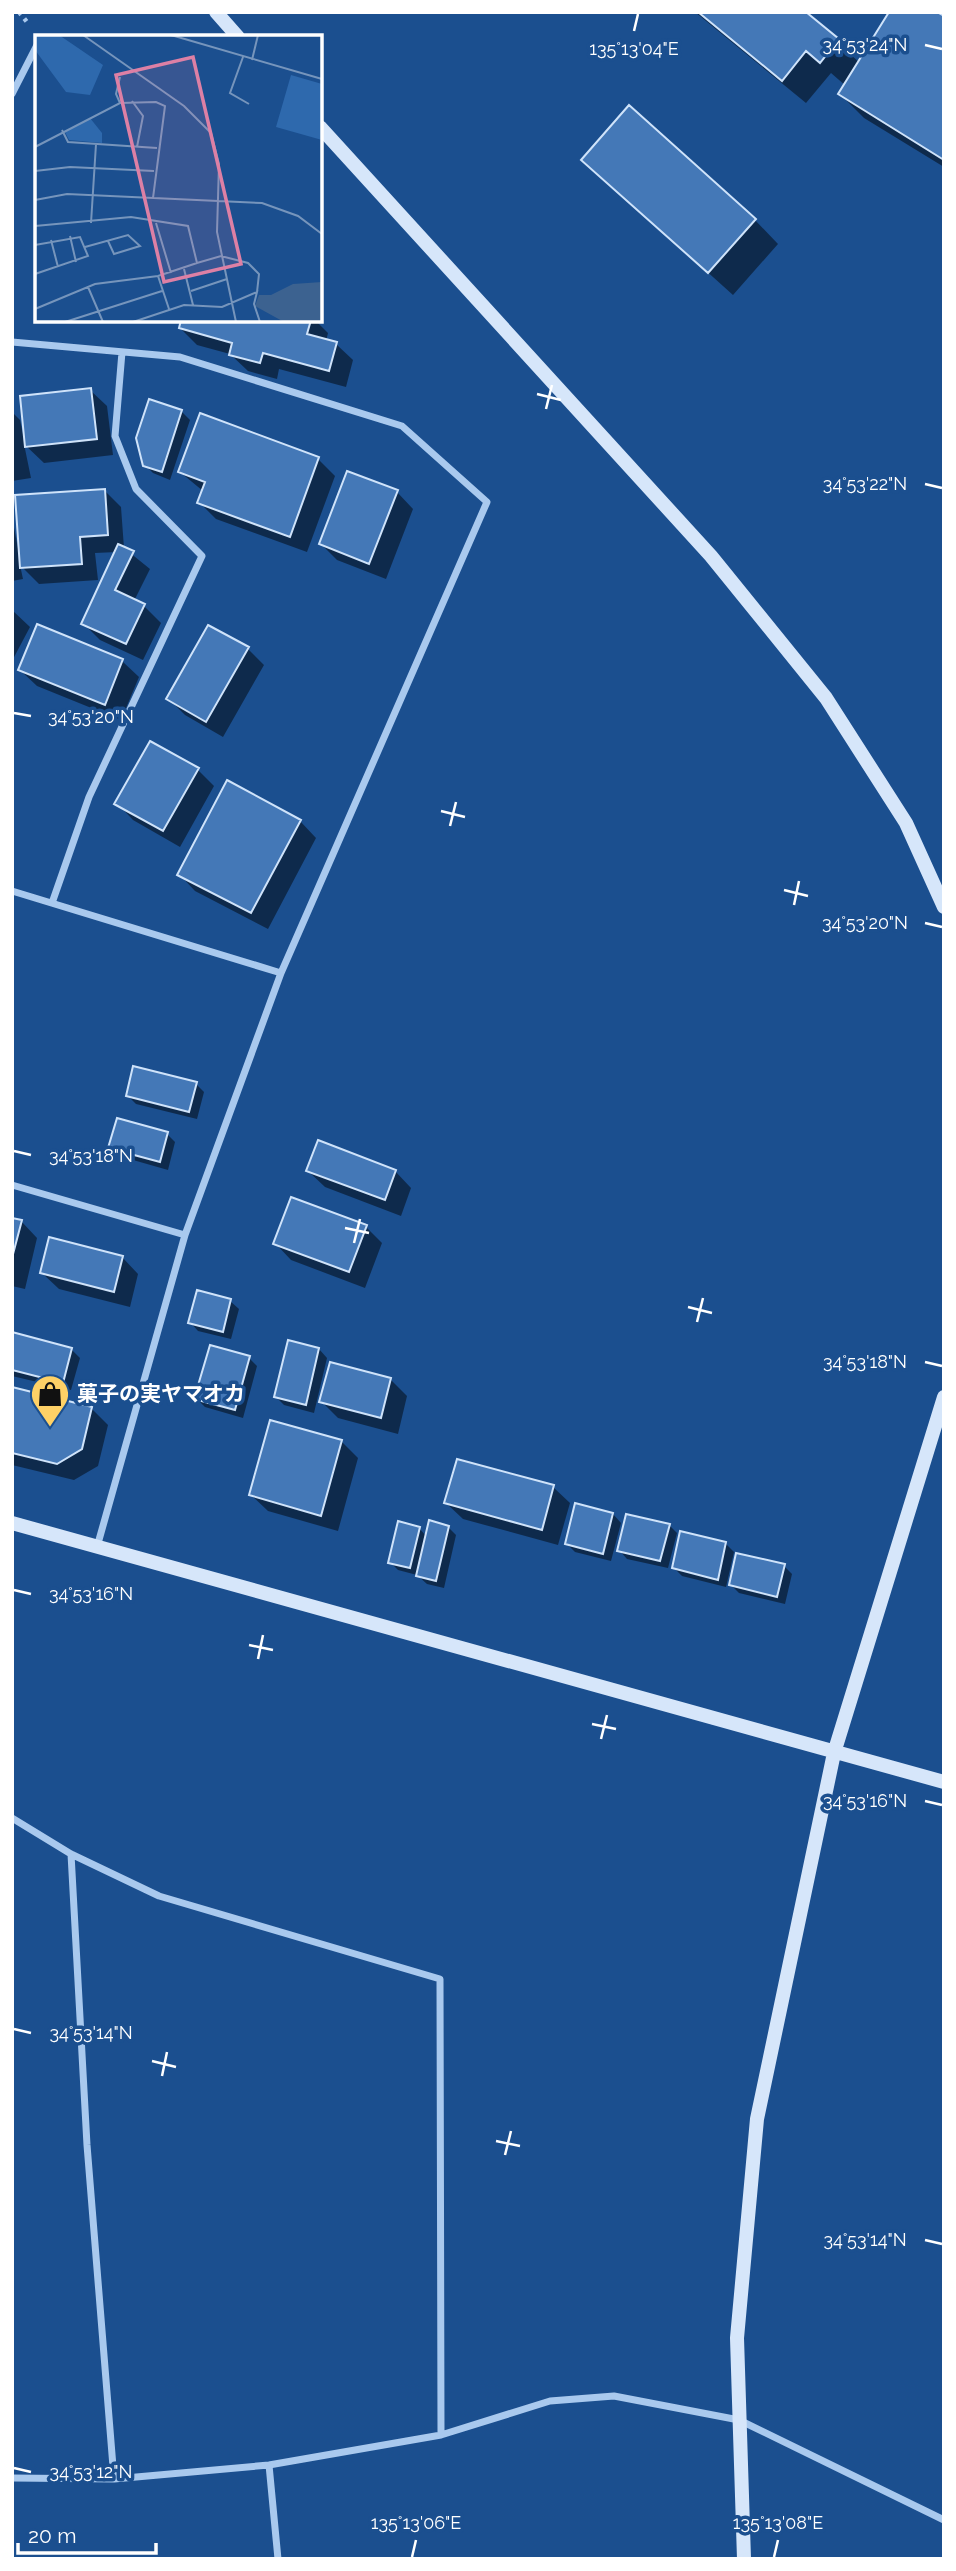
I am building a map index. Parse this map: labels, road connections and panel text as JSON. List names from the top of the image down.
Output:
{
  "places": {
    "shop": ["菓子の実ヤマオカ"]
  },
  "scale_bar": "20 m",
  "coordinates": [
    "34°53'24\"N",
    "135°13'04\"E",
    "34°53'22\"N",
    "34°53'20\"N",
    "34°53'18\"N",
    "34°53'16\"N",
    "34°53'14\"N",
    "34°53'12\"N",
    "135°13'06\"E",
    "135°13'08\"E"
  ]
}
